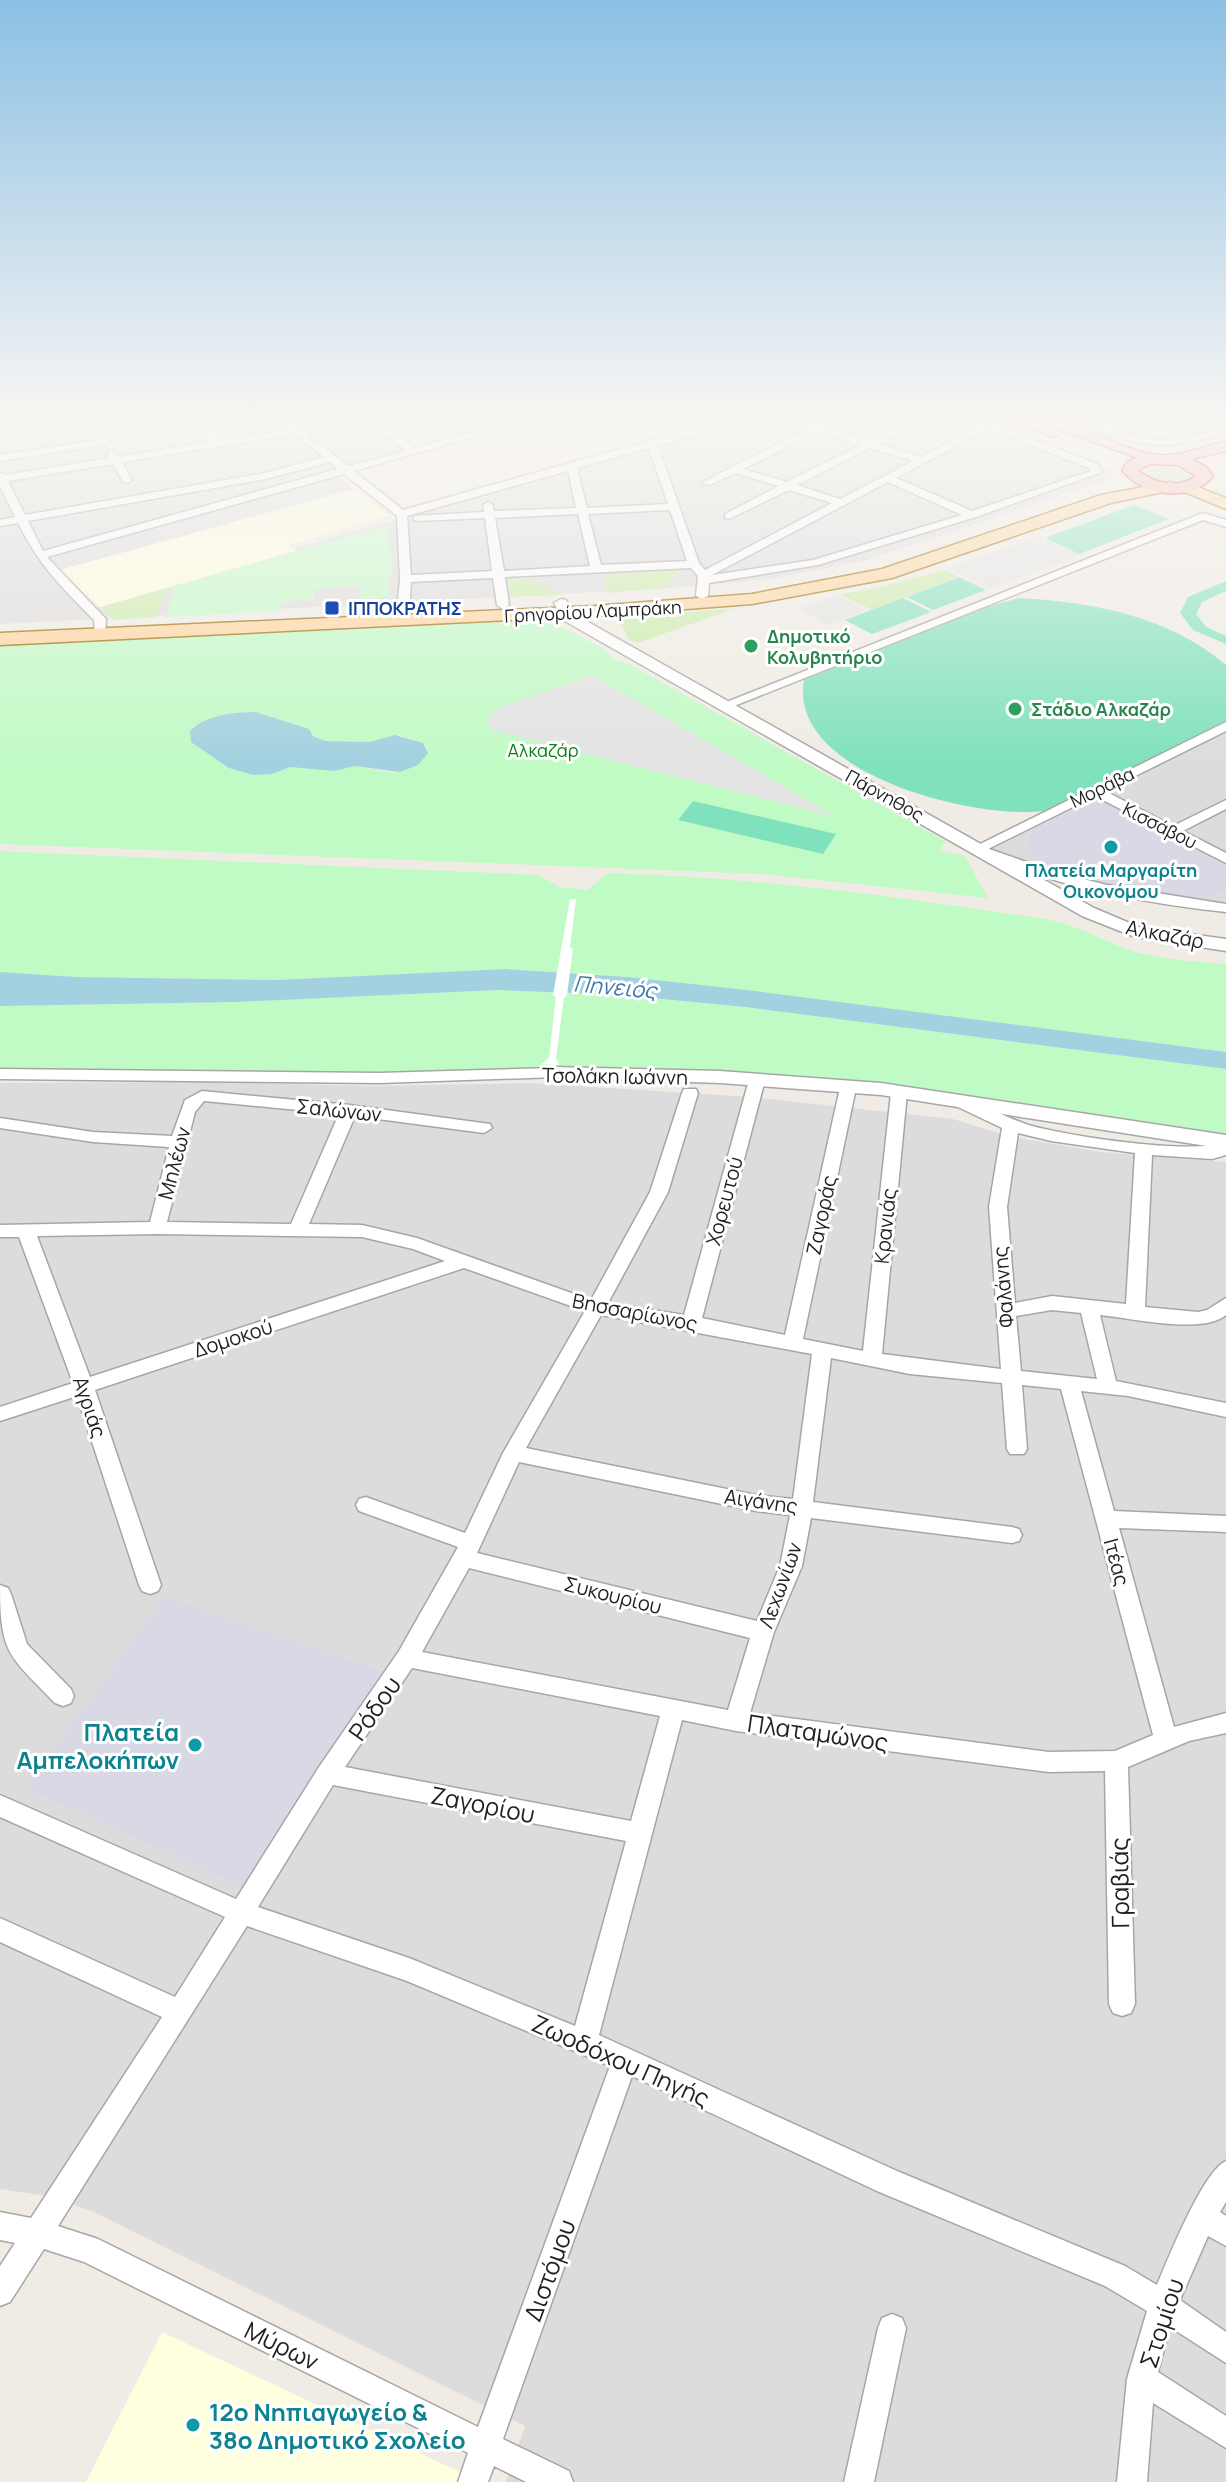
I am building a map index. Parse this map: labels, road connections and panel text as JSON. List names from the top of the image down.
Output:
{
  "streets": {
    "main road": ["Γρηγορίου Λαμπράκη"],
    "street": [
      "Μοράβα",
      "Πάρνηθος",
      "Κισσάβου",
      "Αλκαζάρ",
      "Τσολάκη Ιωάννη",
      "Σαλώνων",
      "Μηλέων",
      "Χορευτού",
      "Ζαγοράς",
      "Κρανιάς",
      "Φαλάνης",
      "Βησσαρίωνος",
      "Δομοκού",
      "Αγριάς",
      "Αιγάνης",
      "Ιτέας",
      "Λεχωνίων",
      "Συκουρίου",
      "Ρόδου",
      "Πλαταμώνος",
      "Ζαγορίου",
      "Γραβιάς",
      "Ζωοδόχου Πηγής",
      "Διστόμου",
      "Στομίου",
      "Μύρων"
    ]
  },
  "crossings": [
    ["Γρηγορίου Λαμπράκη", "Πάρνηθος"],
    ["Μοράβα", "Πάρνηθος"],
    ["Μοράβα", "Κισσάβου"],
    ["Μοράβα", "Αλκαζάρ"],
    ["Πάρνηθος", "Αλκαζάρ"],
    ["Τσολάκη Ιωάννη", "Χορευτού"],
    ["Τσολάκη Ιωάννη", "Ζαγοράς"],
    ["Τσολάκη Ιωάννη", "Κρανιάς"],
    ["Σαλώνων", "Μηλέων"],
    ["Μηλέων", "Βησσαρίωνος"],
    ["Χορευτού", "Βησσαρίωνος"],
    ["Ζαγοράς", "Βησσαρίωνος"],
    ["Κρανιάς", "Βησσαρίωνος"],
    ["Φαλάνης", "Βησσαρίωνος"],
    ["Βησσαρίωνος", "Δομοκού"],
    ["Βησσαρίωνος", "Αγριάς"],
    ["Βησσαρίωνος", "Ιτέας"],
    ["Βησσαρίωνος", "Λεχωνίων"],
    ["Βησσαρίωνος", "Ρόδου"],
    ["Δομοκού", "Αγριάς"],
    ["Αιγάνης", "Λεχωνίων"],
    ["Αιγάνης", "Ρόδου"],
    ["Ιτέας", "Πλαταμώνος"],
    ["Λεχωνίων", "Συκουρίου"],
    ["Λεχωνίων", "Πλαταμώνος"],
    ["Συκουρίου", "Ρόδου"],
    ["Ρόδου", "Πλαταμώνος"],
    ["Ρόδου", "Ζαγορίου"],
    ["Ρόδου", "Ζωοδόχου Πηγής"],
    ["Ρόδου", "Μύρων"],
    ["Πλαταμώνος", "Γραβιάς"],
    ["Ζωοδόχου Πηγής", "Διστόμου"],
    ["Ζωοδόχου Πηγής", "Στομίου"],
    ["Διστόμου", "Μύρων"]
  ],
  "water": ["Πηνειός"],
  "parks": ["Αλκαζάρ"],
  "places": {
    "transit": ["ΙΠΠΟΚΡΑΤΗΣ"],
    "other": [
      "Δημοτικό Κολυβητήριο",
      "Στάδιο Αλκαζάρ",
      "Πλατεία Μαργαρίτη Οικονόμου",
      "Πλατεία Αμπελοκήπων",
      "12o Νηπιαγωγείο & 38ο Δημοτικό Σχολείο"
    ]
  }
}
